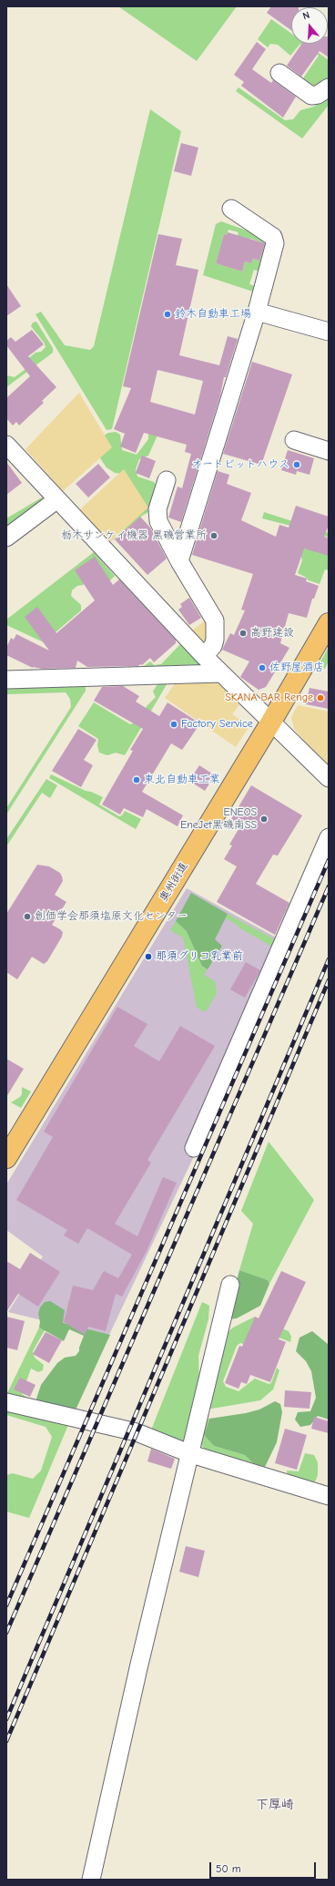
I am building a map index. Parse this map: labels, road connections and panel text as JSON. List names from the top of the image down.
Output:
{
  "streets": {
    "main road": ["奥州街道"]
  },
  "districts": ["下厚崎"],
  "places": [
    "鈴木自動車工場",
    "オートピットハウス",
    "栃木サンケイ機器 黒磯営業所",
    "高野建設",
    "佐野屋酒店",
    "SKANA BAR Renge",
    "Factory Service",
    "東北自動車工業",
    "ENEOS EneJet黒磯南SS",
    "創価学会那須塩原文化センター",
    "那須グリコ乳業前"
  ],
  "scale_bar": "50 m",
  "north": "top"
}
